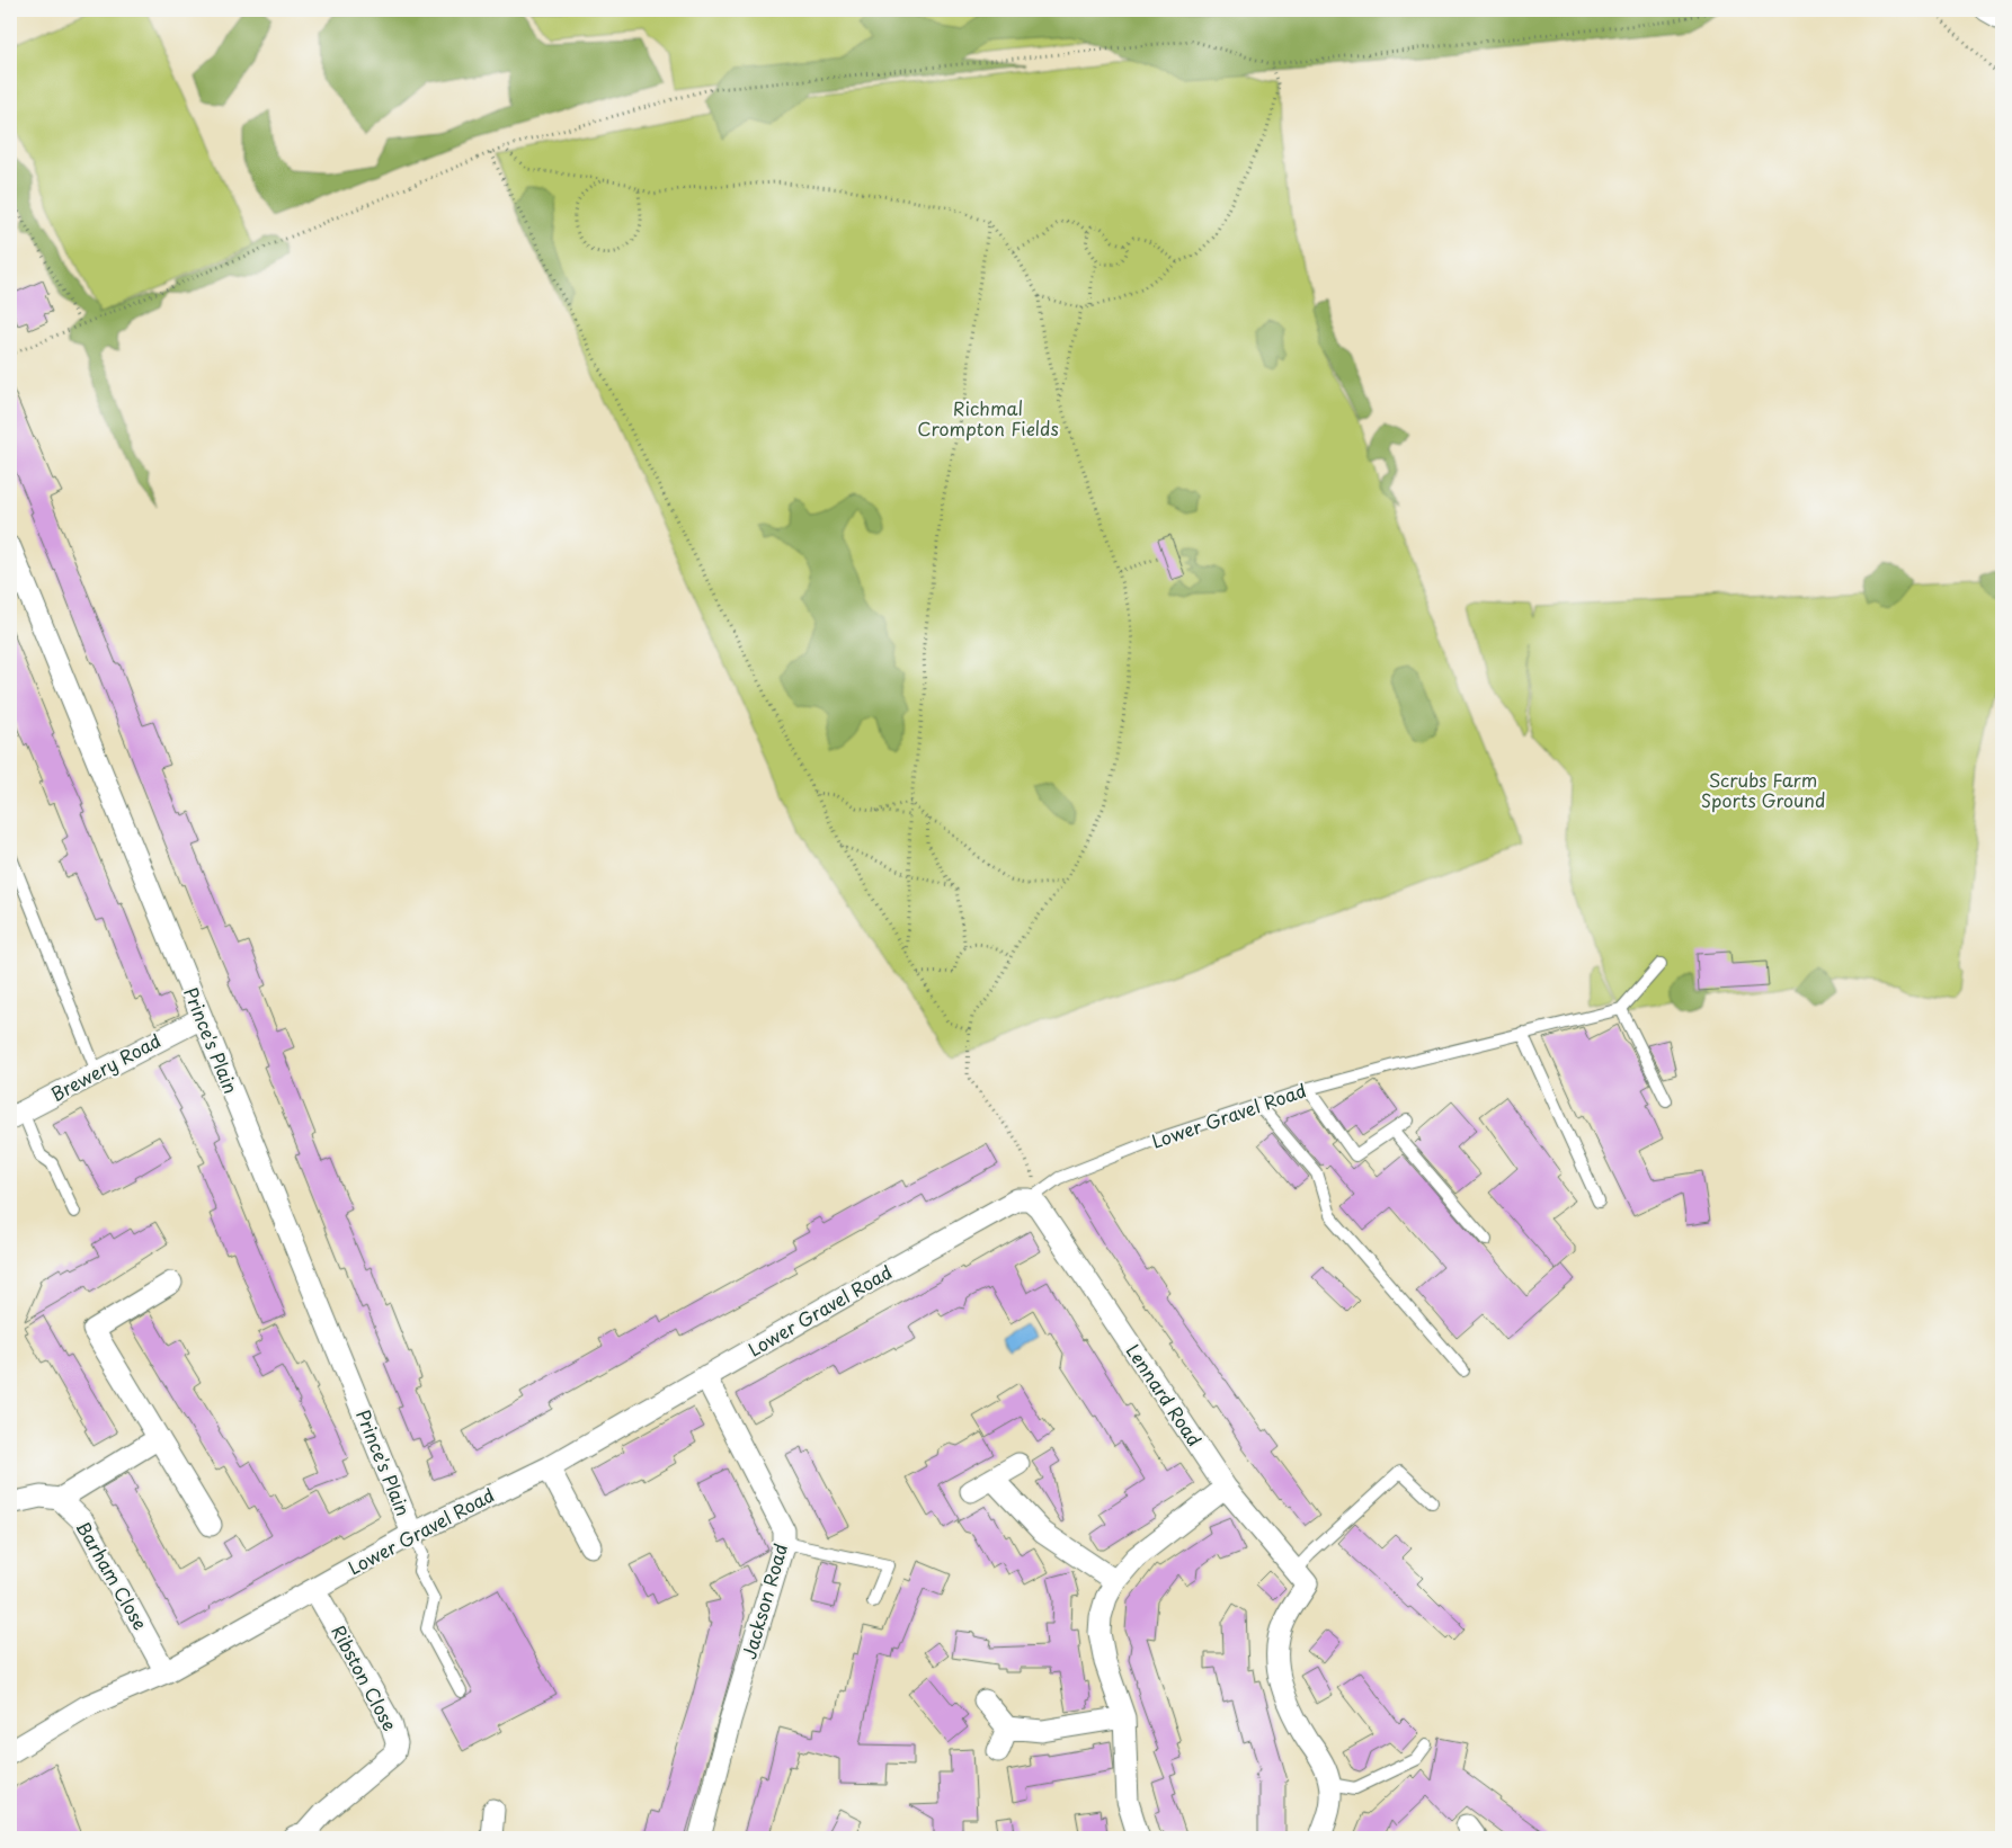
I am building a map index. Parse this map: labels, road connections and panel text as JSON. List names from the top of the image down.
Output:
{
  "streets": {
    "street": [
      "Prince's Plain",
      "Brewery Road",
      "Lower Gravel Road",
      "Lennard Road",
      "Barham Close",
      "Jackson Road",
      "Ribston Close"
    ]
  },
  "crossings": [
    ["Prince's Plain", "Brewery Road"],
    ["Prince's Plain", "Lower Gravel Road"],
    ["Lower Gravel Road", "Lennard Road"],
    ["Lower Gravel Road", "Barham Close"],
    ["Lower Gravel Road", "Jackson Road"],
    ["Lower Gravel Road", "Ribston Close"]
  ],
  "parks": ["Richmal Crompton Fields", "Scrubs Farm Sports Ground"]
}
